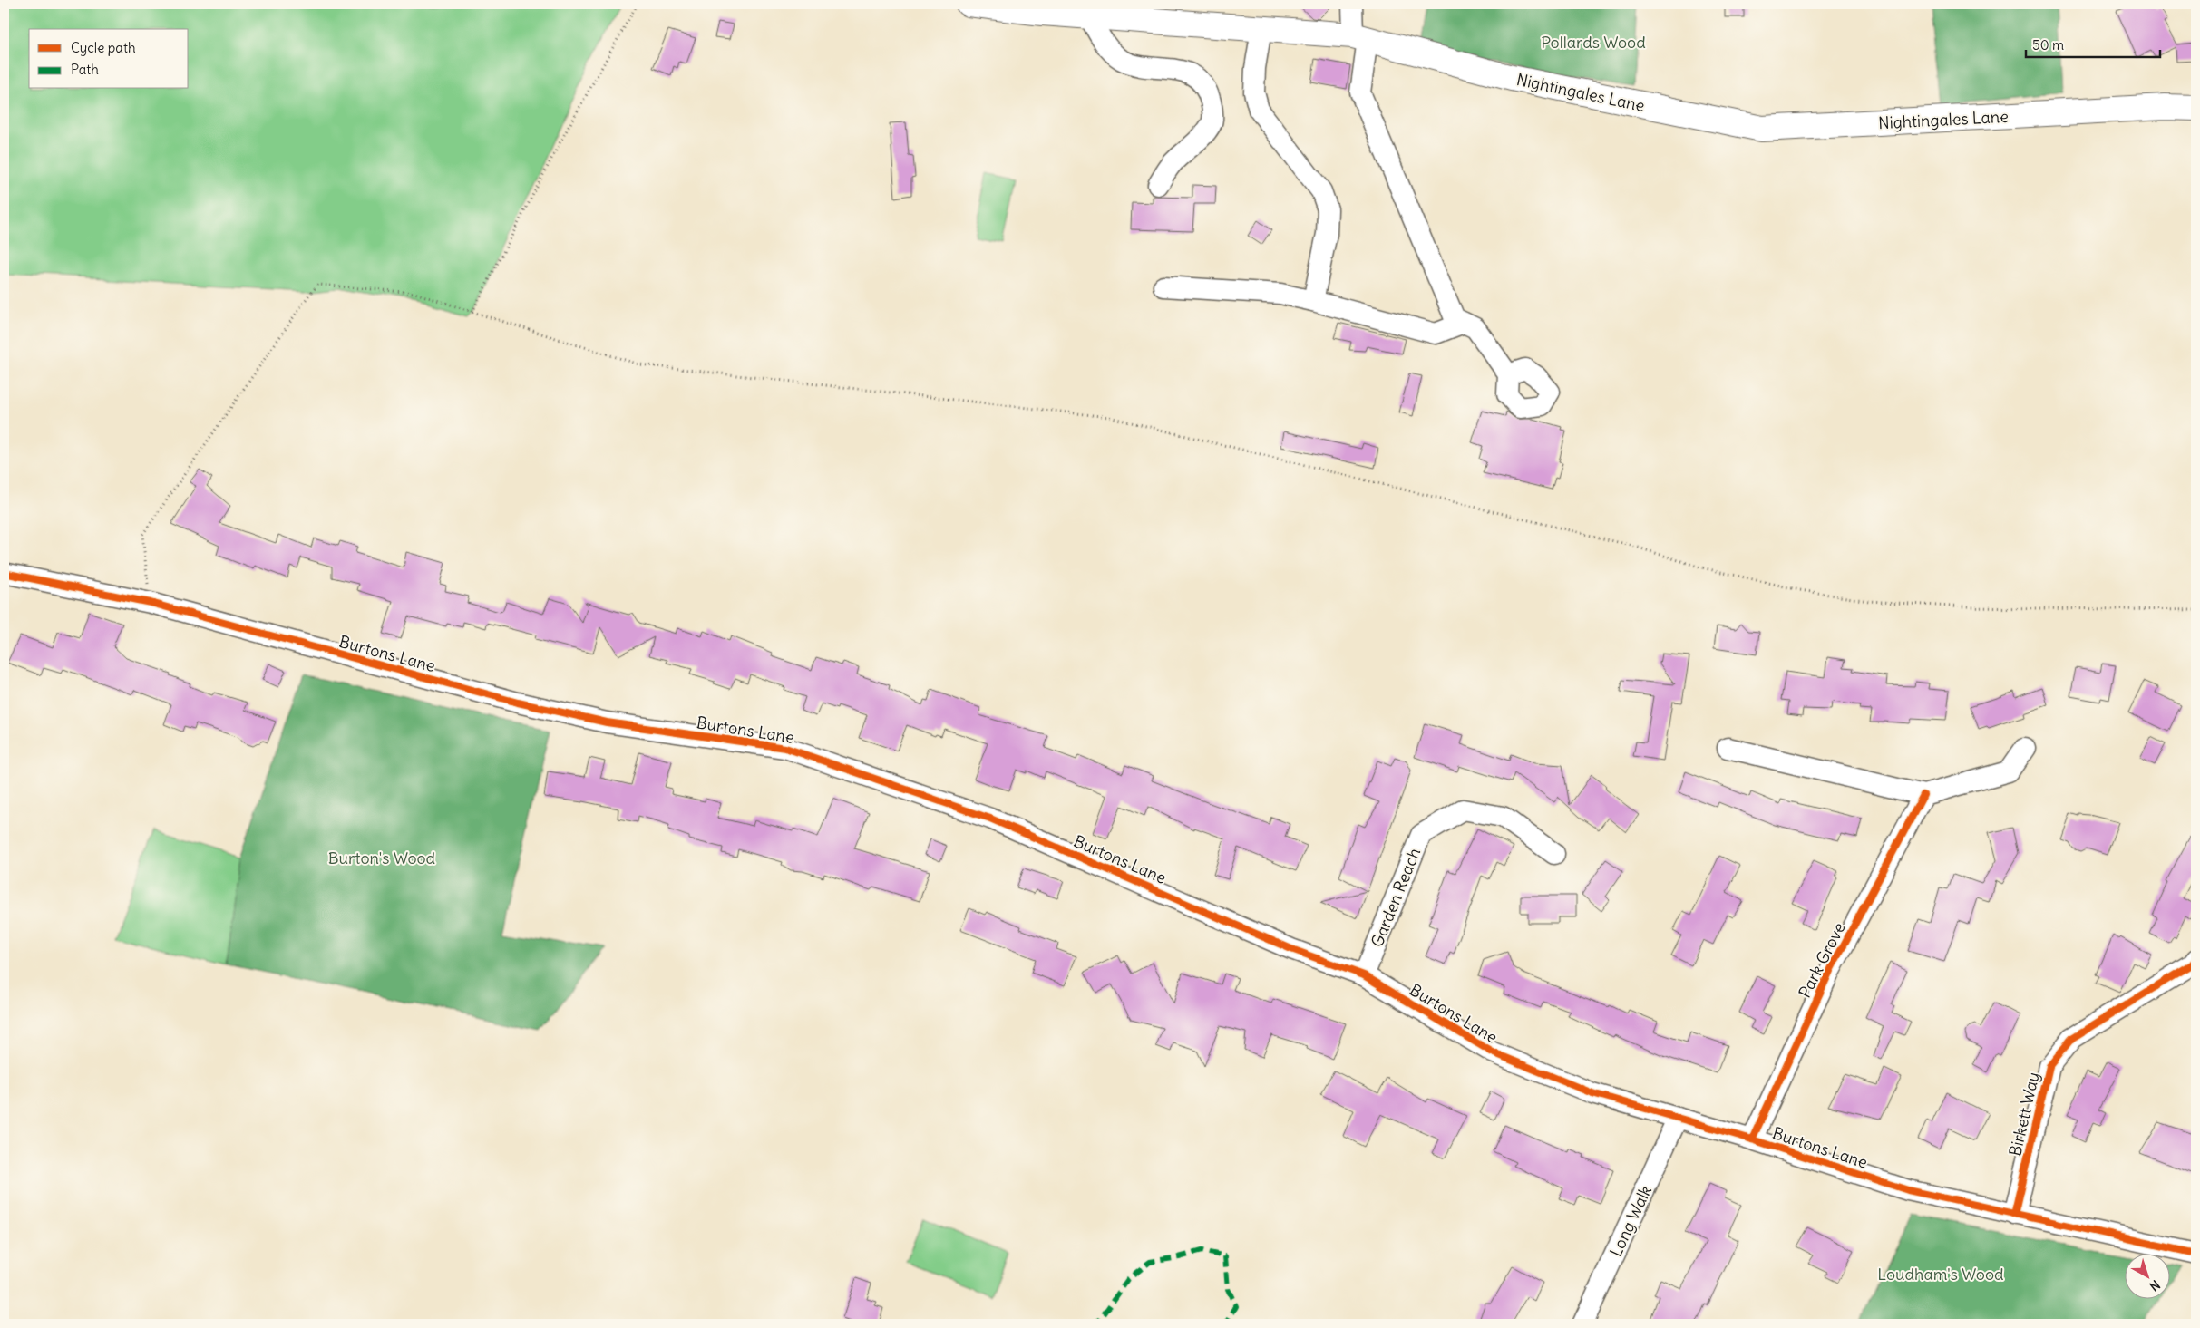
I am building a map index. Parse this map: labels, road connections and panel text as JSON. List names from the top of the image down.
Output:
{
  "streets": {
    "main road": ["Nightingales Lane"],
    "street": [
      "Burtons Lane",
      "Garden Reach",
      "Park Grove",
      "Birkett Way",
      "Long Walk"
    ]
  },
  "crossings": [
    ["Burtons Lane", "Garden Reach"],
    ["Burtons Lane", "Park Grove"],
    ["Burtons Lane", "Birkett Way"],
    ["Burtons Lane", "Long Walk"]
  ],
  "parks": ["Pollards Wood", "Burton's Wood", "Loudham's Wood"],
  "legend": ["Cycle path", "Path"],
  "scale_bar": "50 m",
  "north": "bottom right"
}
